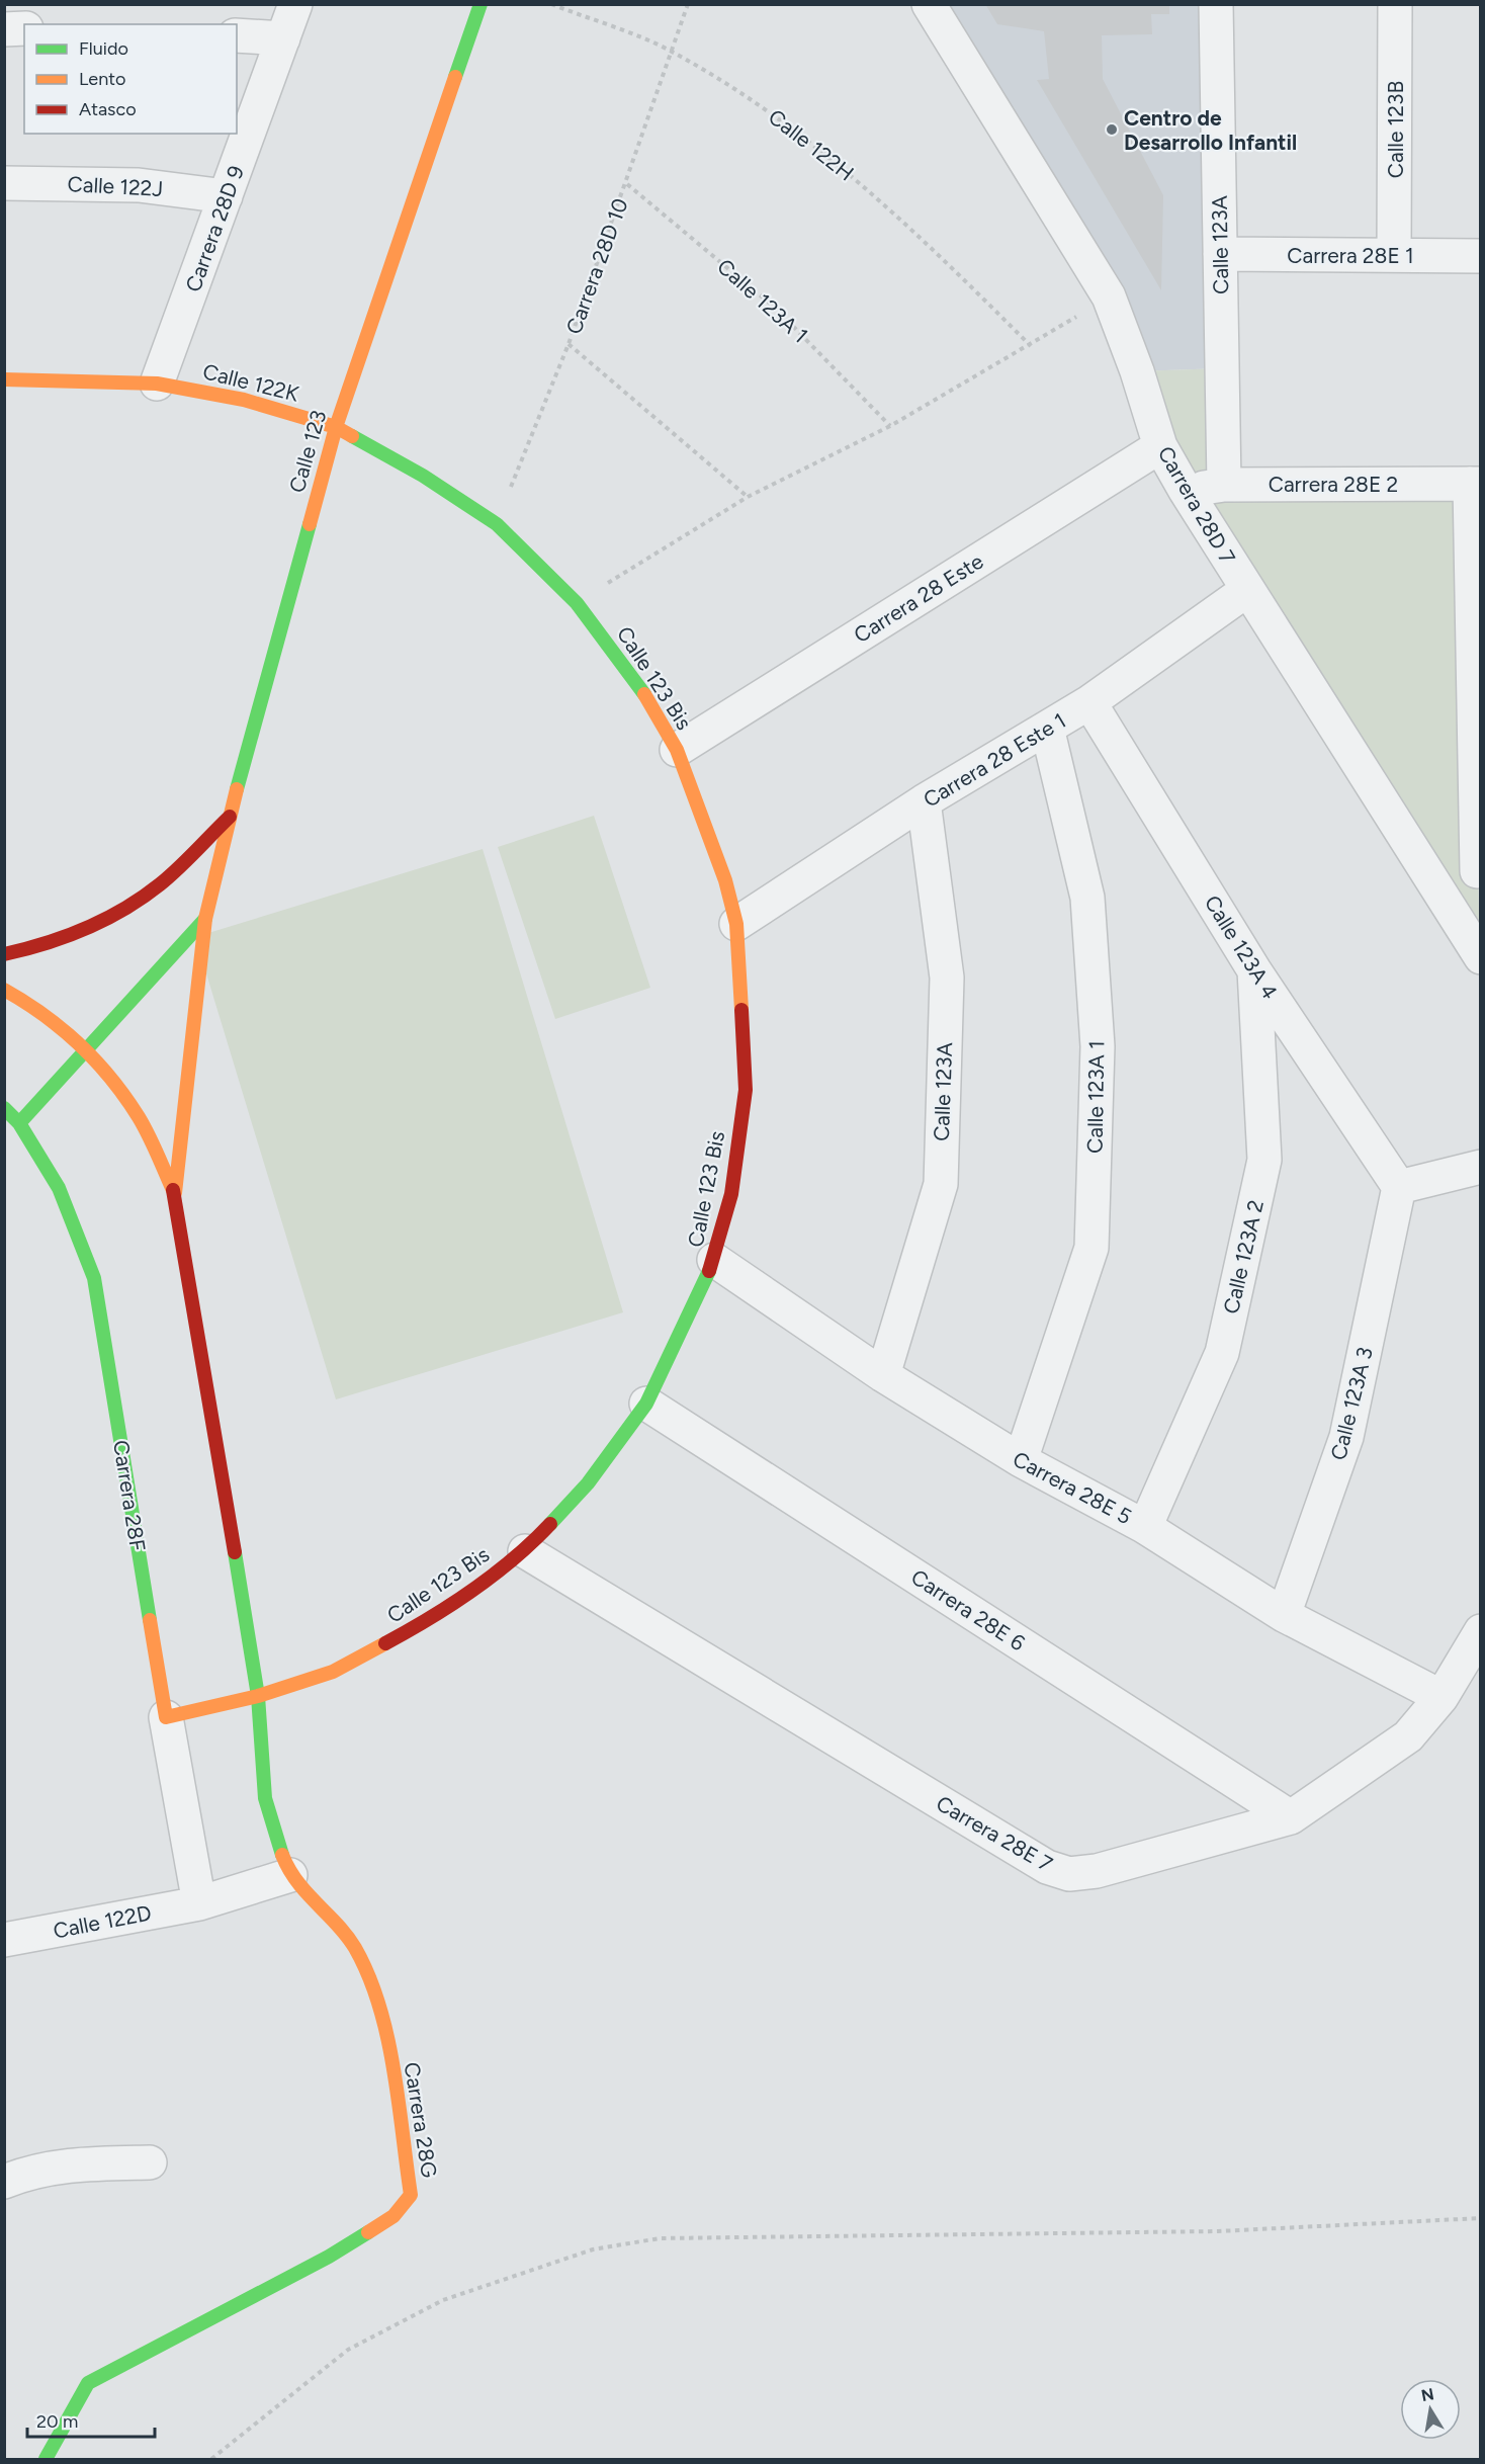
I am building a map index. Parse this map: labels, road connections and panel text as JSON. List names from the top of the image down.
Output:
{
  "streets": {
    "street": [
      "Calle 123B",
      "Calle 122J",
      "Carrera 28D 9",
      "Calle 123A",
      "Carrera 28E 1",
      "Calle 123A 1",
      "Calle 122K",
      "Calle 123",
      "Carrera 28E 2",
      "Carrera 28D 7",
      "Carrera 28 Este",
      "Calle 123 Bis",
      "Carrera 28 Este 1",
      "Calle 123A 4",
      "Calle 123A 2",
      "Calle 123A 3",
      "Carrera 28E 5",
      "Carrera 28F",
      "Carrera 28E 6",
      "Carrera 28E 7",
      "Calle 122D",
      "Carrera 28G"
    ],
    "path": ["Calle 122H", "Carrera 28D 10"]
  },
  "crossings": [
    ["Calle 123B", "Carrera 28E 1"],
    ["Calle 122H", "Carrera 28D 10"],
    ["Calle 122J", "Carrera 28D 9"],
    ["Carrera 28D 9", "Calle 122K"],
    ["Calle 123A", "Carrera 28E 1"],
    ["Calle 123A", "Carrera 28E 2"],
    ["Calle 123A", "Carrera 28 Este 1"],
    ["Calle 123A", "Carrera 28E 5"],
    ["Carrera 28D 10", "Calle 123A 1"],
    ["Carrera 28D 10", "Calle 122K"],
    ["Carrera 28D 10", "Calle 123 Bis"],
    ["Calle 123A 1", "Carrera 28 Este 1"],
    ["Calle 123A 1", "Carrera 28E 5"],
    ["Calle 122K", "Calle 123"],
    ["Calle 122K", "Calle 123 Bis"],
    ["Carrera 28E 2", "Carrera 28D 7"],
    ["Carrera 28D 7", "Carrera 28 Este"],
    ["Carrera 28D 7", "Carrera 28 Este 1"],
    ["Carrera 28 Este", "Calle 123 Bis"],
    ["Calle 123 Bis", "Carrera 28 Este 1"],
    ["Calle 123 Bis", "Carrera 28E 5"],
    ["Calle 123 Bis", "Carrera 28F"],
    ["Calle 123 Bis", "Carrera 28E 6"],
    ["Calle 123 Bis", "Carrera 28E 7"],
    ["Calle 123 Bis", "Carrera 28G"],
    ["Carrera 28 Este 1", "Calle 123A 4"],
    ["Calle 123A 4", "Calle 123A 2"],
    ["Calle 123A 4", "Calle 123A 3"],
    ["Calle 123A 2", "Carrera 28E 5"],
    ["Calle 123A 3", "Carrera 28E 5"],
    ["Carrera 28E 5", "Carrera 28E 7"],
    ["Carrera 28F", "Calle 122D"],
    ["Carrera 28E 6", "Carrera 28E 7"],
    ["Calle 122D", "Carrera 28G"]
  ],
  "places": ["Centro de Desarrollo Infantil"],
  "legend": ["Fluido", "Lento", "Atasco"],
  "scale_bar": "20 m",
  "north": "top"
}
